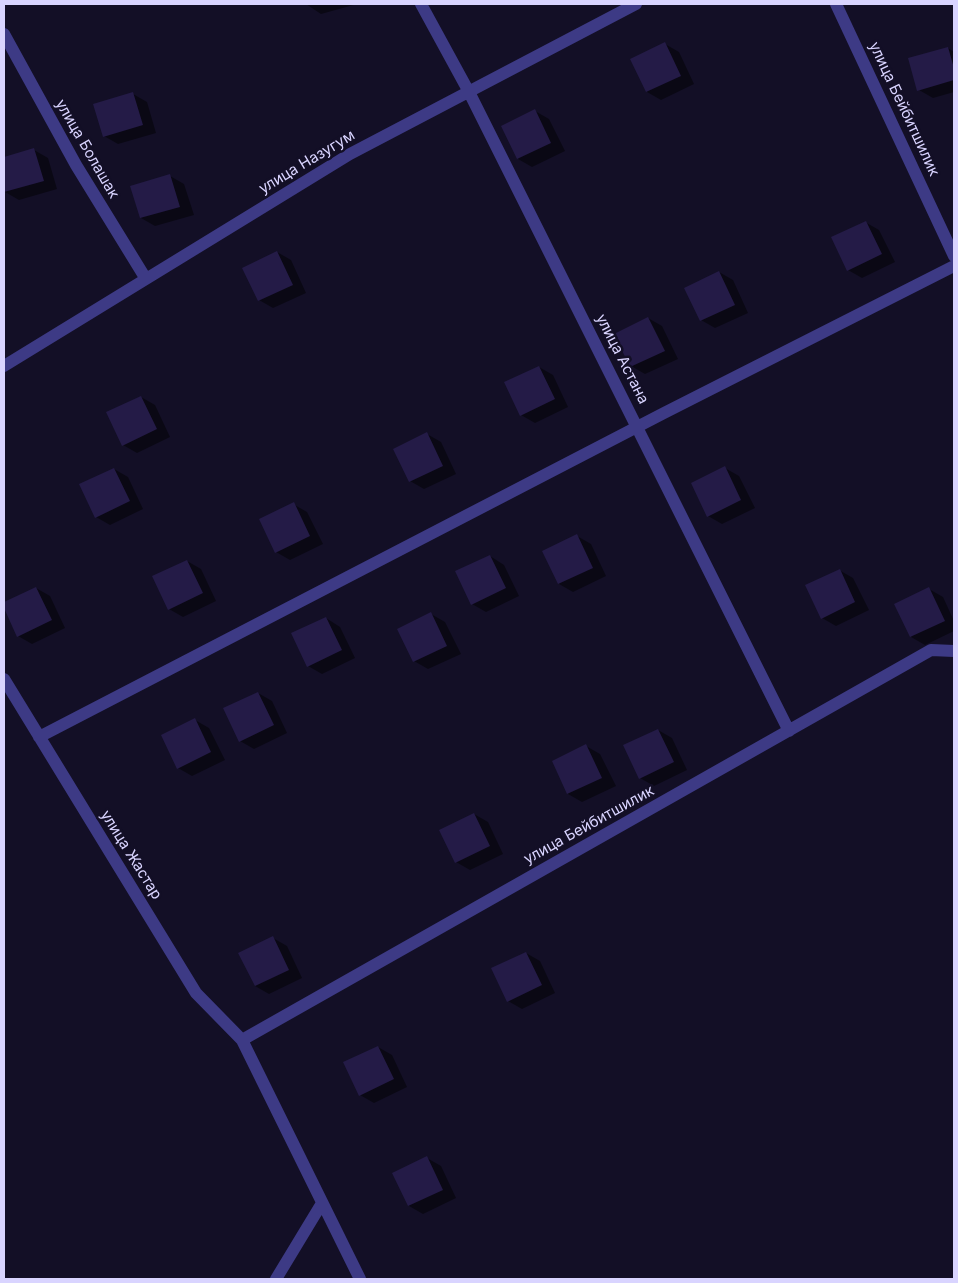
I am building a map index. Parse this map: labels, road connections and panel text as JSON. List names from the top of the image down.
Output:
{
  "streets": {
    "street": [
      "улица Бейбитшилик",
      "улица Болашак",
      "улица Назугум",
      "улица Астана",
      "улица Жастар"
    ]
  },
  "crossings": [
    ["улица Бейбитшилик", "улица Астана"],
    ["улица Бейбитшилик", "улица Жастар"],
    ["улица Болашак", "улица Назугум"],
    ["улица Назугум", "улица Астана"]
  ]
}
